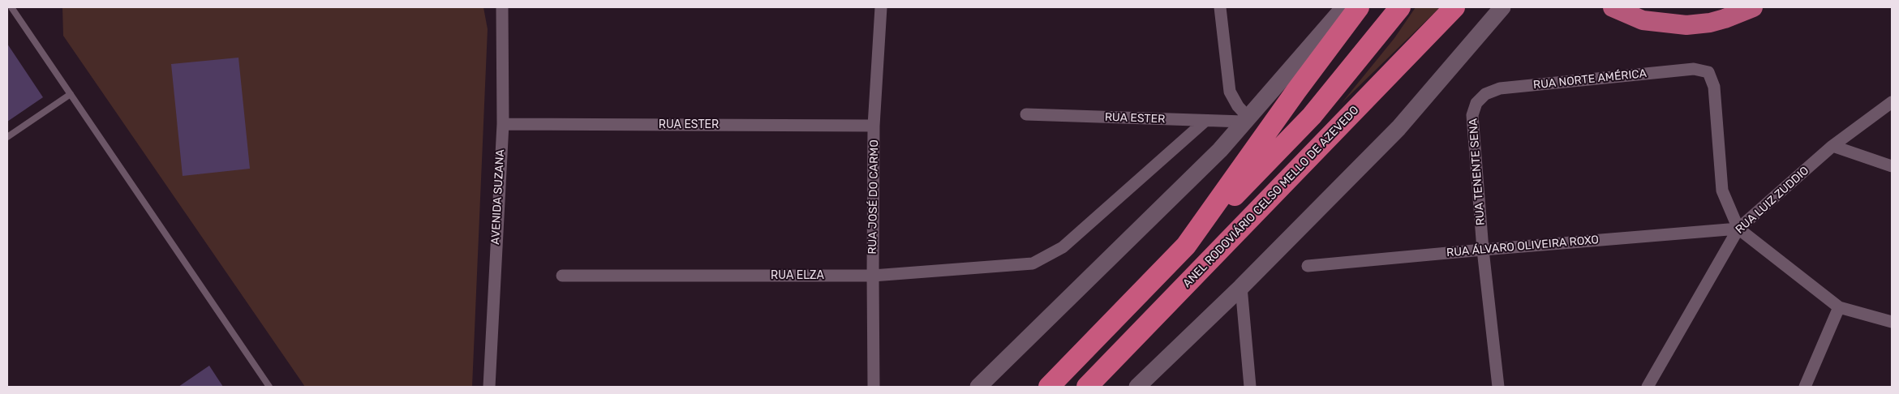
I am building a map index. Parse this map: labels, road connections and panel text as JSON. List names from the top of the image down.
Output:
{
  "streets": {
    "highway": ["ANEL RODOVIÁRIO CELSO MELLO DE AZEVEDO"],
    "street": [
      "RUA NORTE AMÉRICA",
      "RUA ESTER",
      "RUA TENENTE SENA",
      "AVENIDA SUZANA",
      "RUA JOSÉ DO CARMO",
      "RUA LUIZ ZUDDIO",
      "RUA ÁLVARO OLIVEIRA ROXO",
      "RUA ELZA"
    ]
  },
  "crossings": [
    ["RUA NORTE AMÉRICA", "RUA TENENTE SENA"],
    ["RUA NORTE AMÉRICA", "RUA LUIZ ZUDDIO"],
    ["RUA NORTE AMÉRICA", "RUA ÁLVARO OLIVEIRA ROXO"],
    ["RUA ESTER", "AVENIDA SUZANA"],
    ["RUA ESTER", "RUA JOSÉ DO CARMO"],
    ["RUA ESTER", "RUA ELZA"],
    ["RUA TENENTE SENA", "RUA ÁLVARO OLIVEIRA ROXO"],
    ["RUA JOSÉ DO CARMO", "RUA ELZA"],
    ["RUA LUIZ ZUDDIO", "RUA ÁLVARO OLIVEIRA ROXO"]
  ]
}
